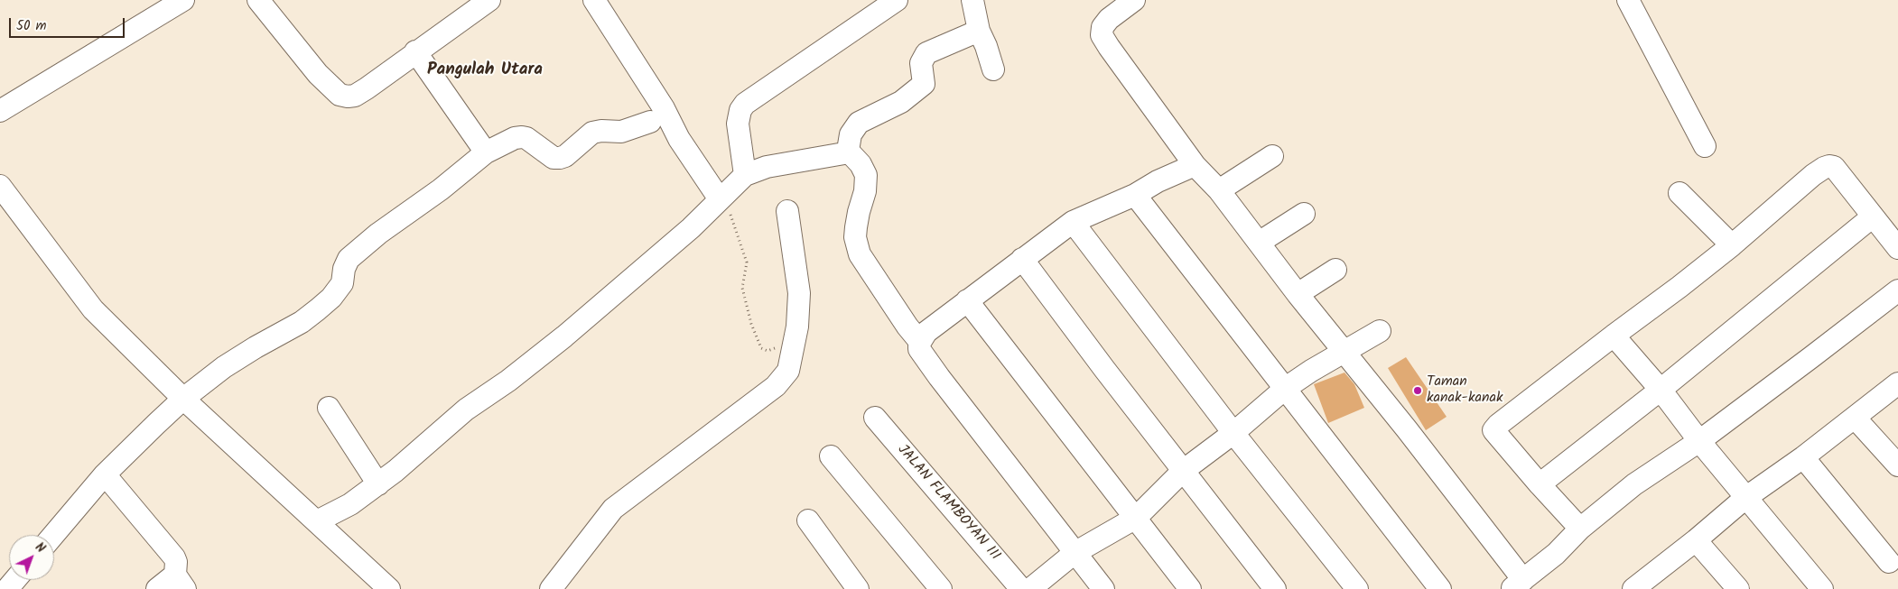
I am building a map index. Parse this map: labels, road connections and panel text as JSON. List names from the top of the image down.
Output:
{
  "streets": {
    "street": ["JALAN FLAMBOYAN III"]
  },
  "districts": ["Pangulah Utara"],
  "places": ["Taman kanak-kanak"],
  "scale_bar": "50 m",
  "north": "top right"
}
